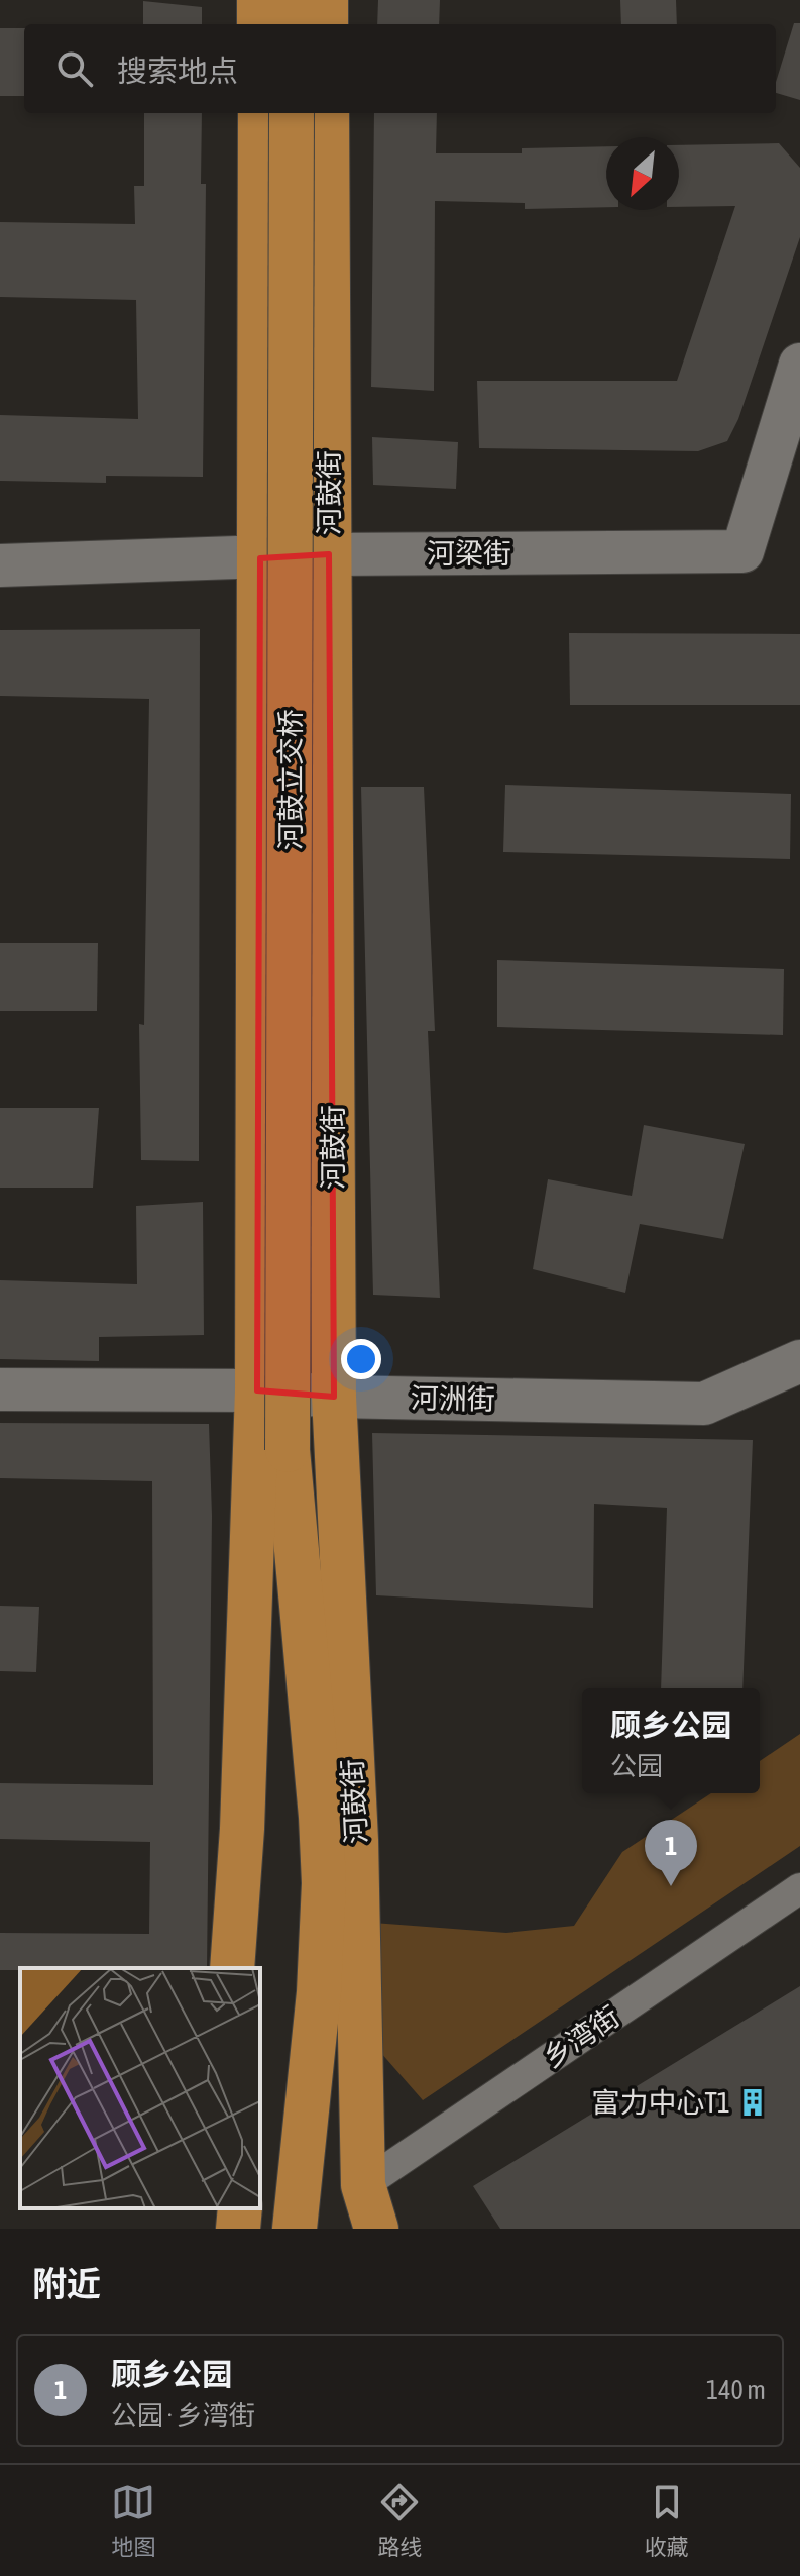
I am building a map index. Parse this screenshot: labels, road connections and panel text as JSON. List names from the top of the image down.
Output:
{
  "streets": {
    "highway": ["河鼓街", "河鼓立交桥"],
    "street": ["河梁街", "河洲街", "乡湾街"]
  },
  "crossings": [
    ["河鼓街", "河梁街"],
    ["河鼓街", "河洲街"],
    ["河鼓街", "乡湾街"]
  ],
  "places": {
    "building": ["富力中心T1"]
  },
  "north": "bottom left",
  "page": {
    "search": "搜索地点",
    "popup": ["顾乡公园", "公园"],
    "pins": "1",
    "heading": "附近",
    "list": [
      {
        "mark": "1",
        "name": "顾乡公园",
        "note": "公园 · 乡湾街",
        "value": "140 m"
      }
    ],
    "nav": ["地图", "路线", "收藏"]
  }
}
